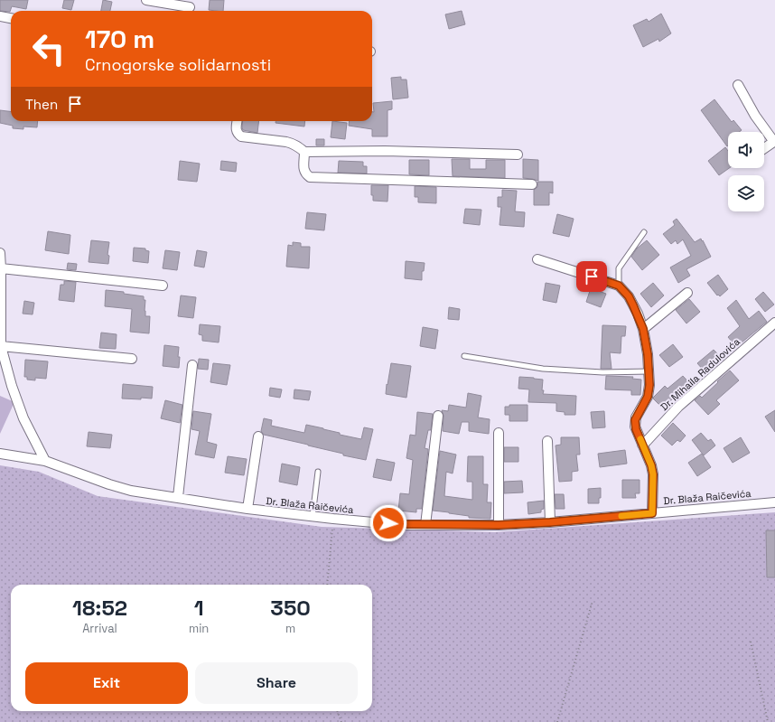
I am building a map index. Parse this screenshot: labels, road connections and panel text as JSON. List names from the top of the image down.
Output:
{
  "streets": {
    "street": ["Dr. Mihaila Radulovića", "Dr. Blaža Raičevića"]
  },
  "page": {
    "turn": ["170 m", "Crnogorske solidarnosti"],
    "then": "Then",
    "eta": [
      "18:52",
      "Arrival",
      "1",
      "min",
      "350",
      "m"
    ],
    "buttons": ["Exit", "Share"]
  }
}
